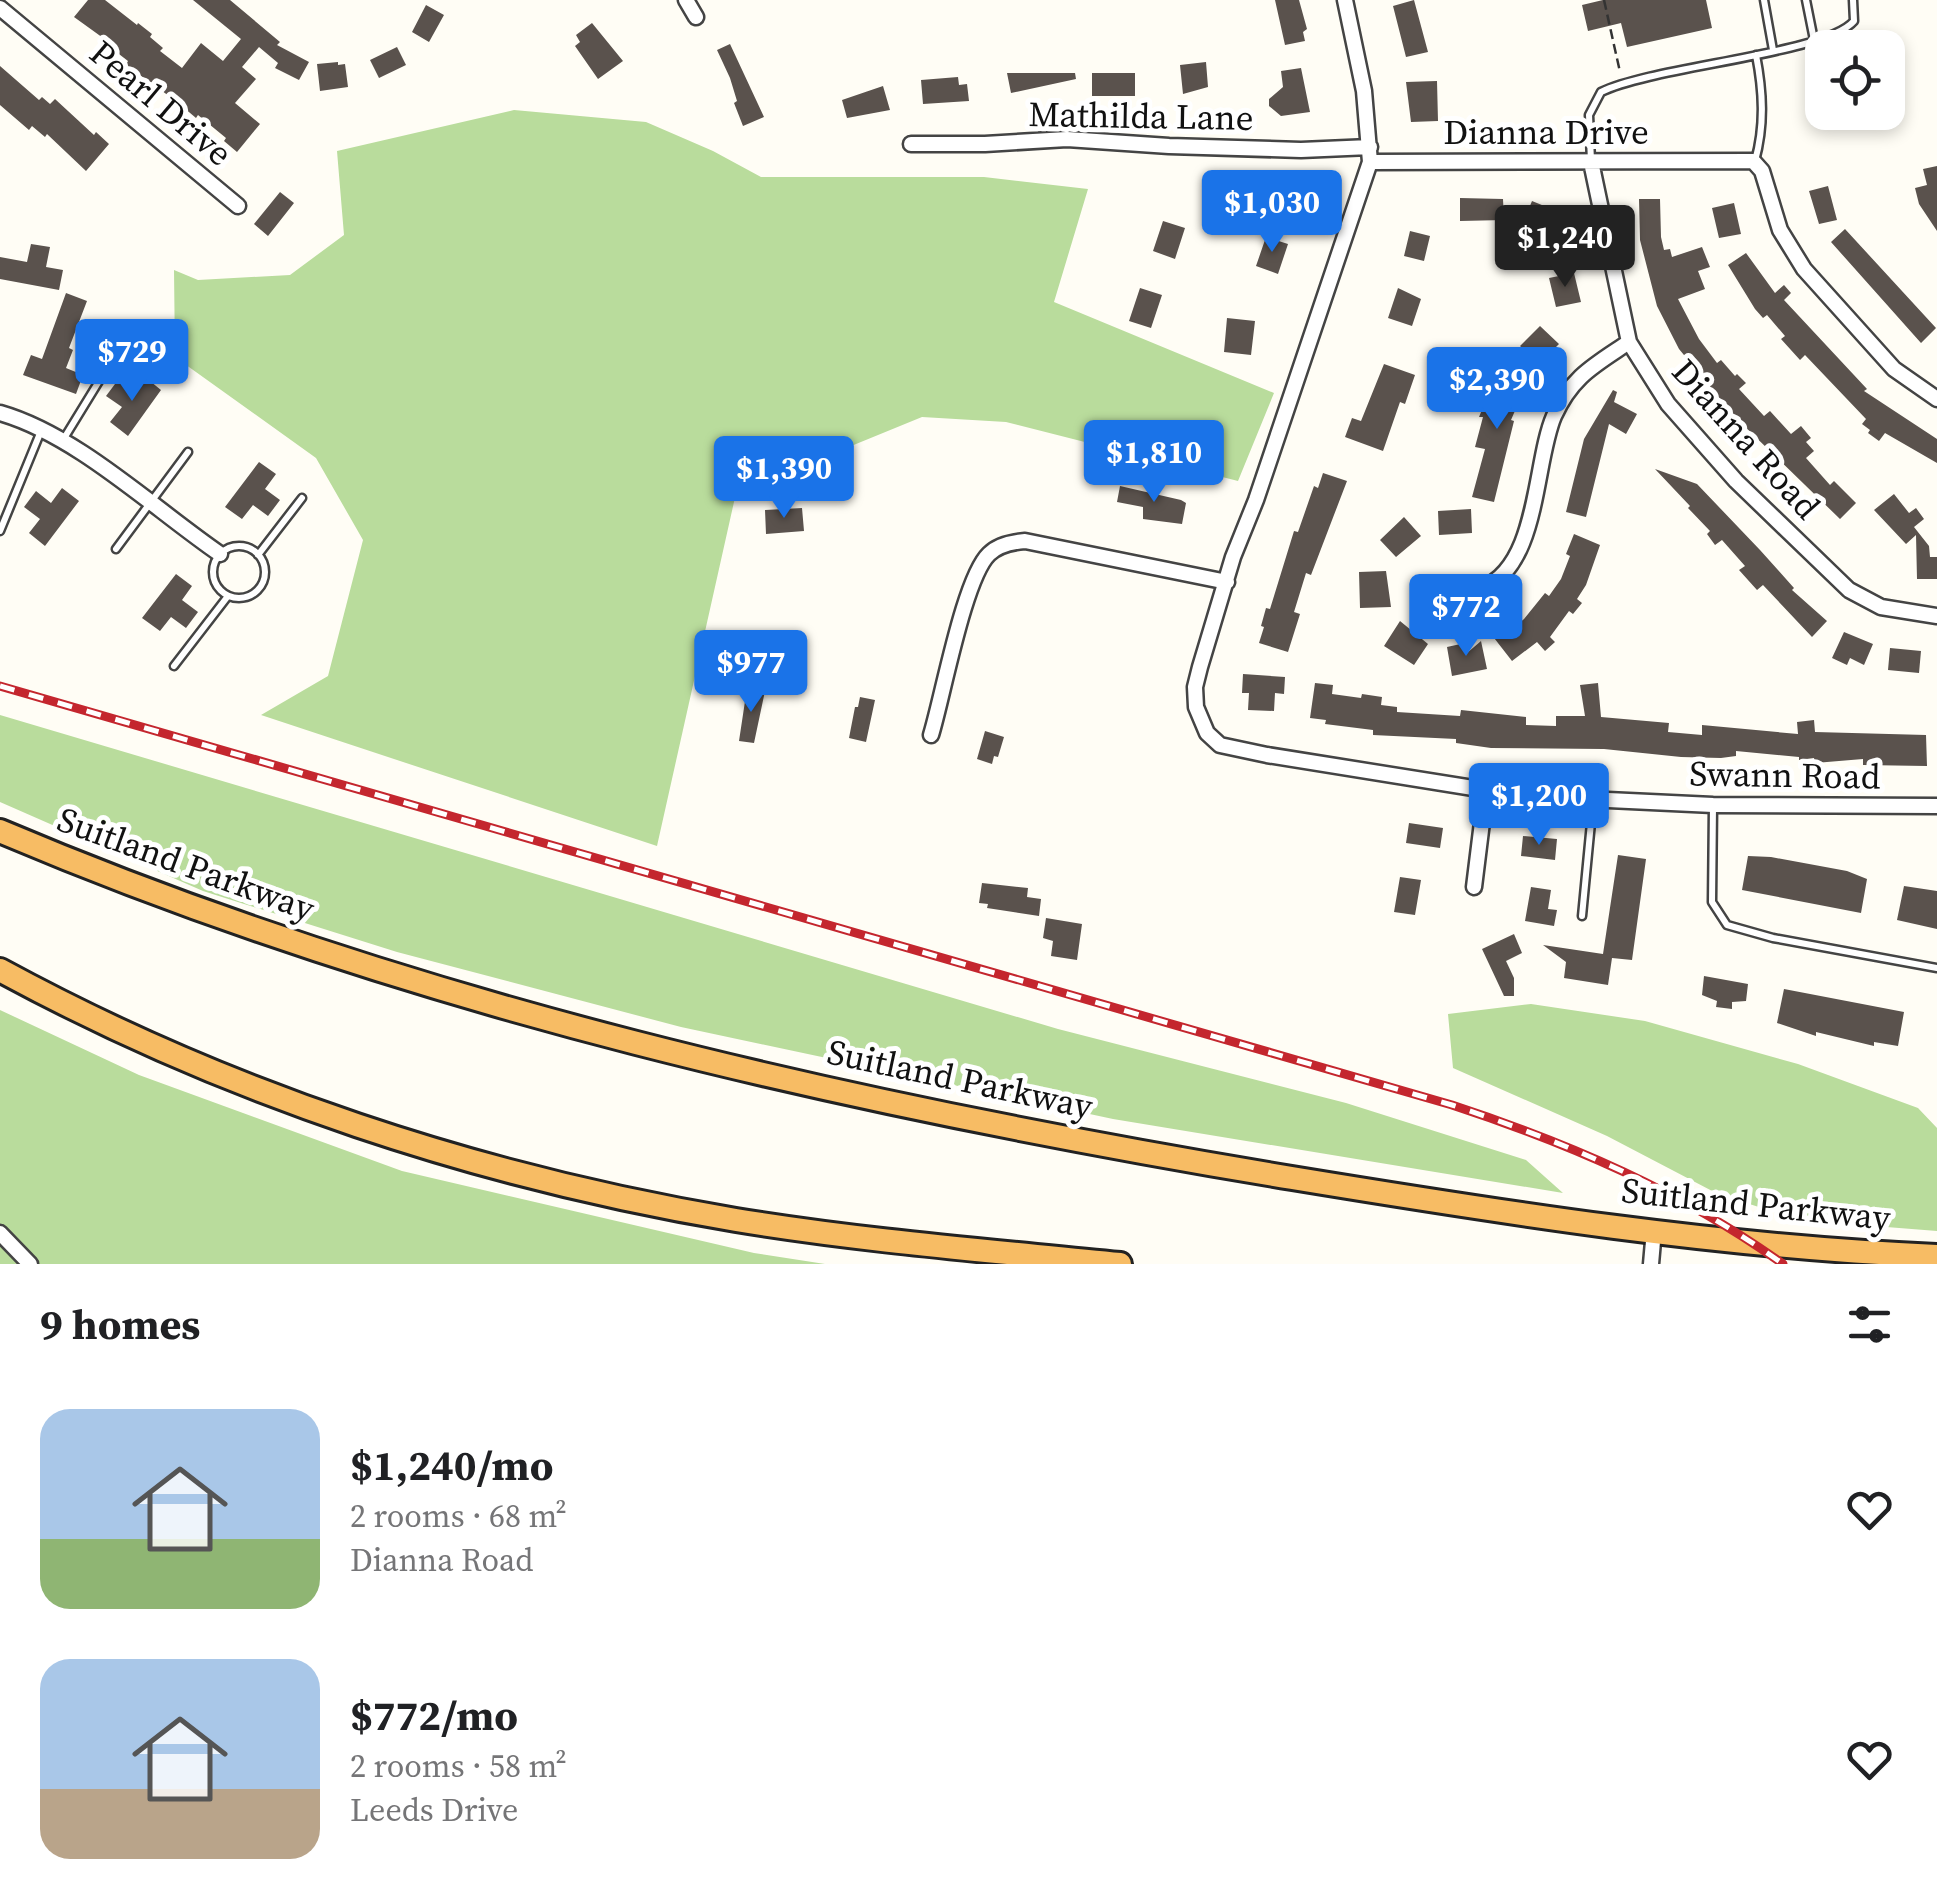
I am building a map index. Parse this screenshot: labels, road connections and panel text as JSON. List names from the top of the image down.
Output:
{
  "streets": {
    "highway": ["Suitland Parkway"],
    "street": [
      "Pearl Drive",
      "Mathilda Lane",
      "Dianna Drive",
      "Dianna Road",
      "Swann Road"
    ]
  },
  "crossings": [
    ["Mathilda Lane", "Dianna Drive"],
    ["Mathilda Lane", "Swann Road"],
    ["Dianna Drive", "Dianna Road"],
    ["Dianna Drive", "Swann Road"]
  ],
  "page": {
    "price": [
      "$1,030",
      "$1,240",
      "$729",
      "$2,390",
      "$1,810",
      "$1,390",
      "$772",
      "$977",
      "$1,200"
    ],
    "heading": "9 homes",
    "list": [
      {
        "name": "$1,240/mo",
        "note": "2 rooms · 68 m² · Dianna Road"
      },
      {
        "name": "$772/mo",
        "note": "2 rooms · 58 m² · Leeds Drive"
      }
    ]
  }
}
